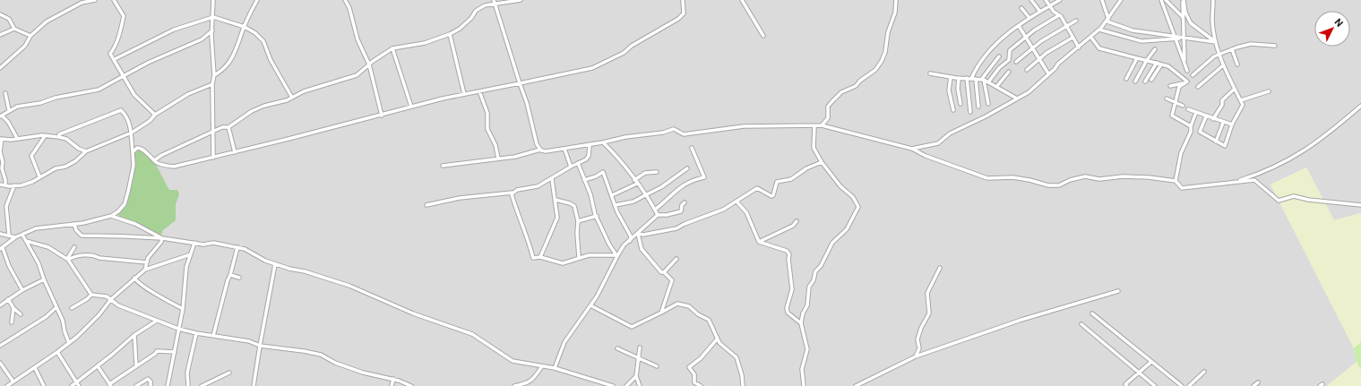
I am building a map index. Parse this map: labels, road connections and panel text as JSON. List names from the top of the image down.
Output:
{
  "north": "top right"
}
